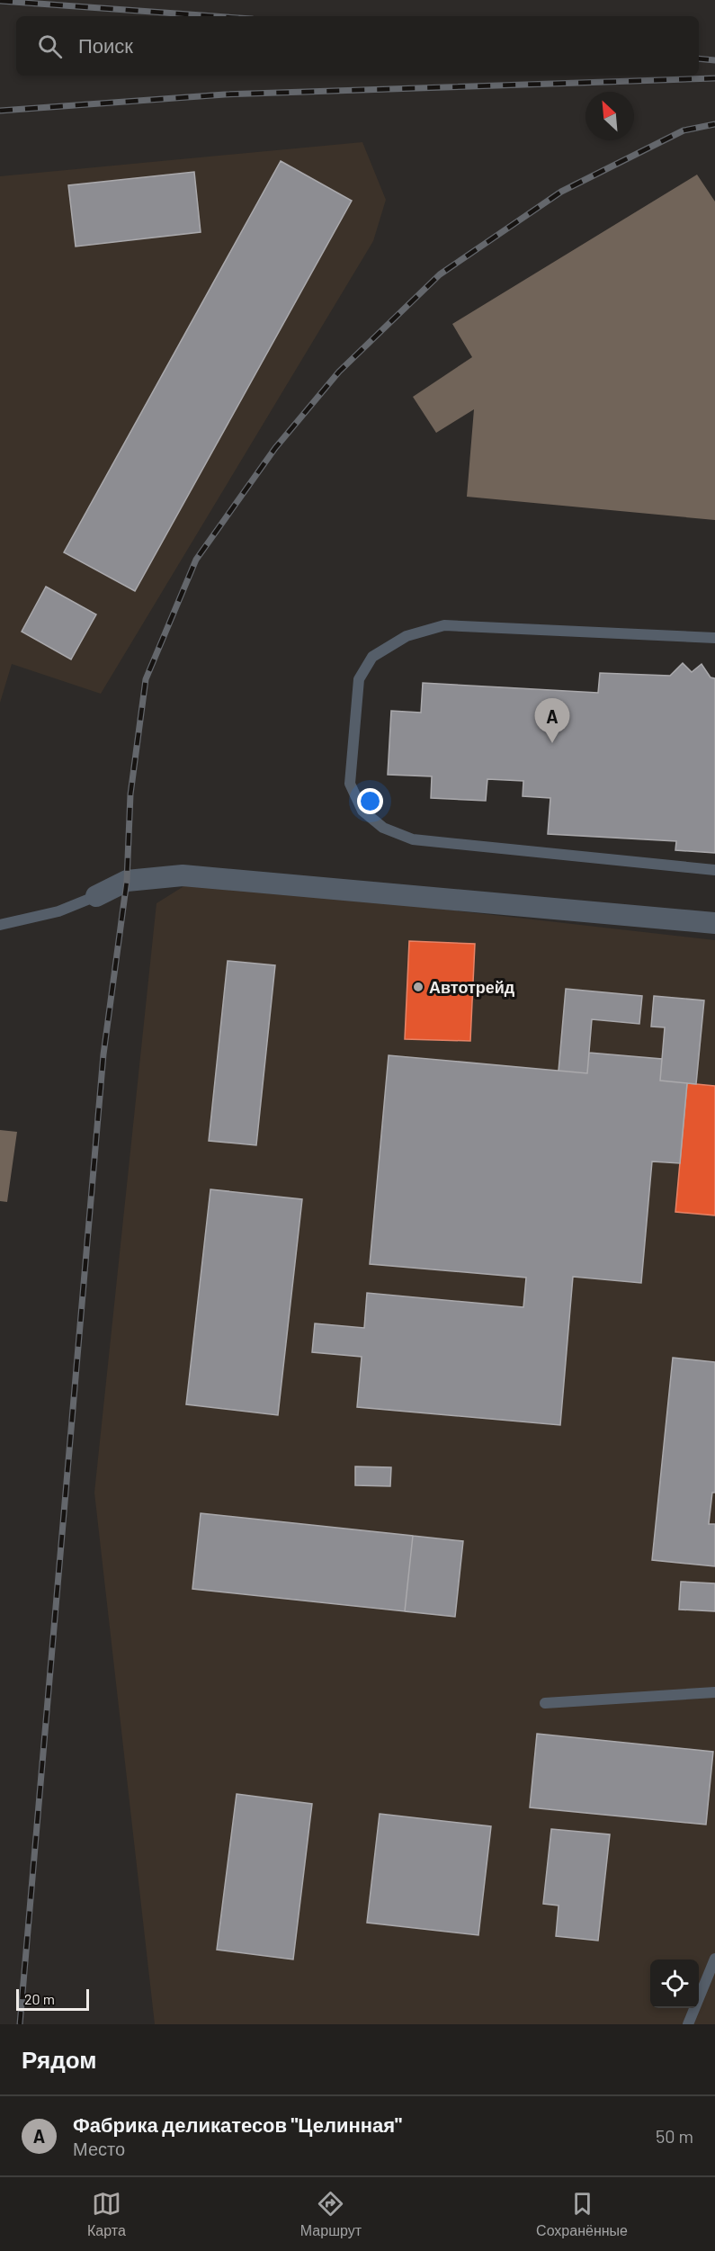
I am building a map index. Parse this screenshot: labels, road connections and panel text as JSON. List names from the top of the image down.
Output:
{
  "places": ["Автотрейд"],
  "scale_bar": "20 m",
  "north": "top left",
  "page": {
    "search": "Поиск",
    "pins": "A",
    "scale": "20 m",
    "heading": "Рядом",
    "list": [
      {
        "mark": "A",
        "name": "Фабрика деликатесов \"Целинная\"",
        "note": "Место",
        "value": "50 m"
      }
    ],
    "nav": ["Карта", "Маршрут", "Сохранённые"]
  }
}
